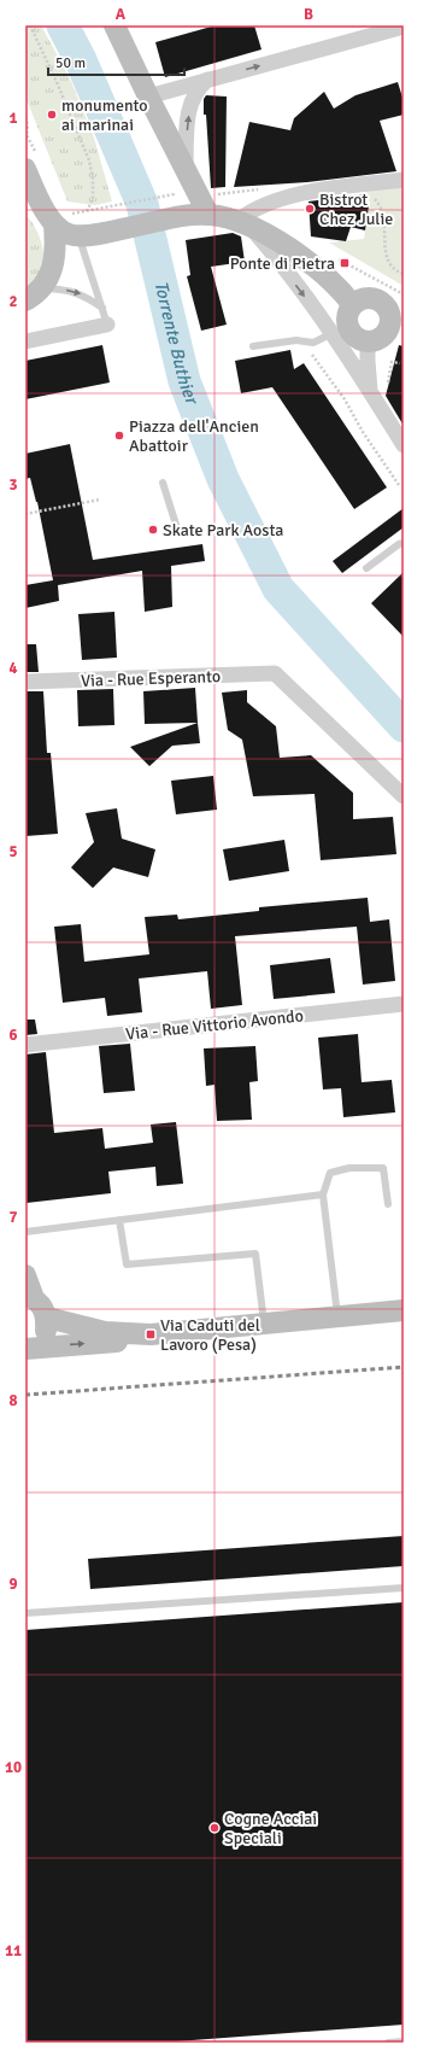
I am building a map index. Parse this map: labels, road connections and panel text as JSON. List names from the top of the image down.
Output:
{
  "streets": {
    "street": ["Via - Rue Esperanto", "Via - Rue Vittorio Avondo"]
  },
  "water": ["Torrente Buthier"],
  "places": {
    "other": [
      "monumento ai marinai",
      "Bistrot Chez Julie",
      "Piazza dell'Ancien Abattoir",
      "Skate Park Aosta",
      "Cogne Acciai Speciali"
    ],
    "transit": ["Ponte di Pietra", "Via Caduti del Lavoro (Pesa)"]
  },
  "scale_bar": "50 m",
  "grid": {
    "columns": ["A", "B"],
    "rows": [
      "1",
      "2",
      "3",
      "4",
      "5",
      "6",
      "7",
      "8",
      "9",
      "10",
      "11"
    ]
  }
}
